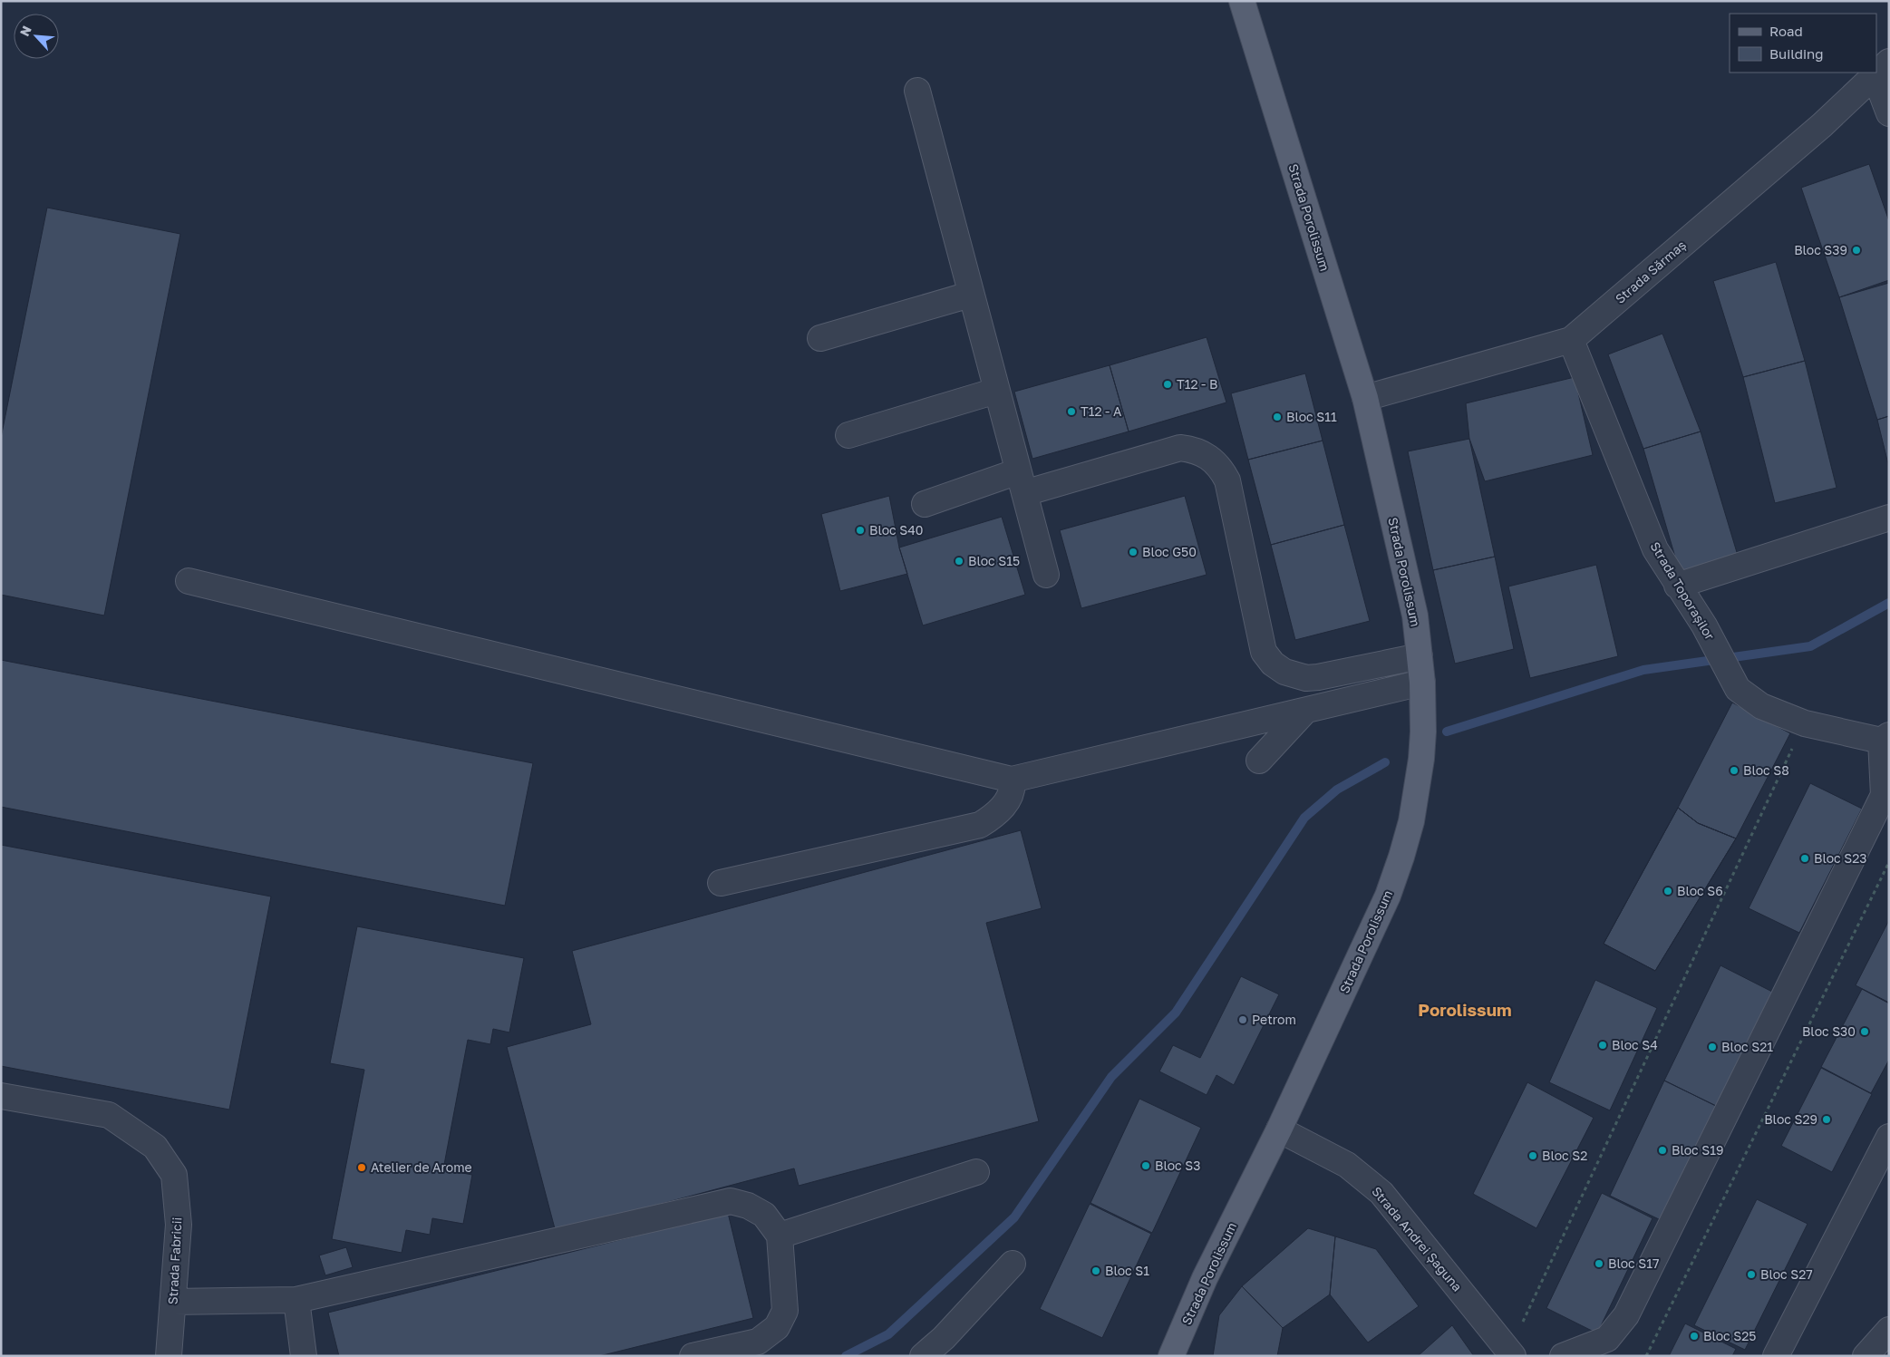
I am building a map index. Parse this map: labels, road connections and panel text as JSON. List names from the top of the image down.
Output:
{
  "streets": {
    "main road": ["Strada Porolissum"],
    "street": [
      "Strada Sărmaș",
      "Strada Toporașilor",
      "Strada Andrei Șaguna",
      "Strada Fabricii"
    ]
  },
  "crossings": [
    ["Strada Porolissum", "Strada Sărmaș"],
    ["Strada Porolissum", "Strada Andrei Șaguna"],
    ["Strada Sărmaș", "Strada Toporașilor"]
  ],
  "districts": ["Porolissum"],
  "places": [
    "Bloc S39",
    "T12 - B",
    "T12 - A",
    "Bloc S11",
    "Bloc S40",
    "Bloc G50",
    "Bloc S15",
    "Bloc S8",
    "Bloc S23",
    "Bloc S6",
    "Petrom",
    "Bloc S30",
    "Bloc S4",
    "Bloc S21",
    "Bloc S29",
    "Bloc S19",
    "Bloc S2",
    "Bloc S3",
    "Atelier de Arome",
    "Bloc S17",
    "Bloc S1",
    "Bloc S27",
    "Bloc S25"
  ],
  "legend": ["Road", "Building"],
  "north": "top left"
}
